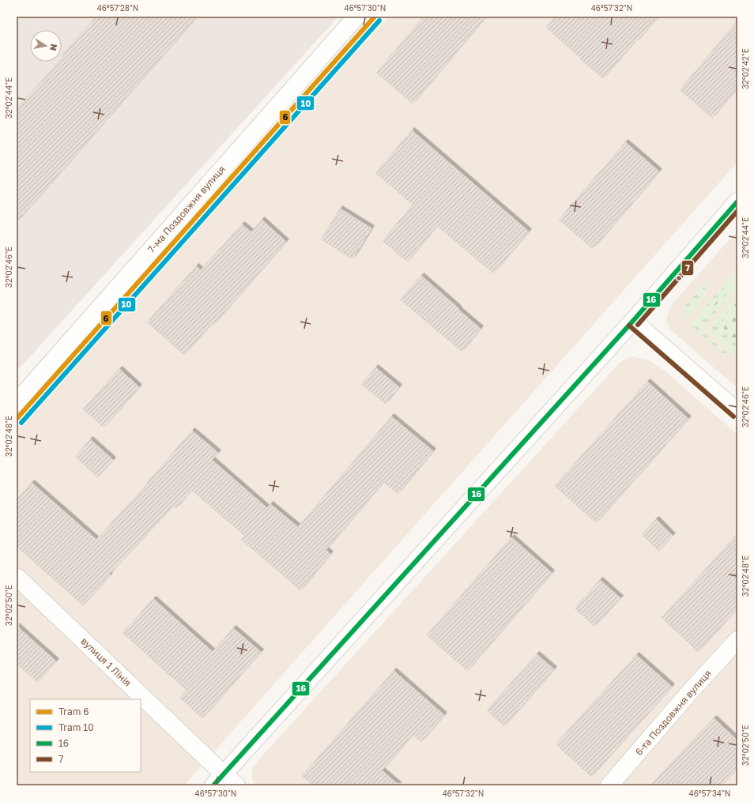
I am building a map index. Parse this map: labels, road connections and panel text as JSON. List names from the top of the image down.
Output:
{
  "streets": {
    "street": ["7-ма Поздовжня вулиця", "вулиця 1 Лінія", "6-та Поздовжня вулиця"]
  },
  "lines": [
    "tram line 6",
    "tram line 10",
    "transit line 16",
    "transit line 7"
  ],
  "legend": [
    "Tram 6",
    "Tram 10",
    "16",
    "7"
  ],
  "north": "right",
  "coordinates": [
    "46°57'28\"N",
    "46°57'30\"N",
    "46°57'32\"N",
    "32°02'42\"E",
    "32°02'44\"E",
    "32°02'46\"E",
    "32°02'48\"E",
    "32°02'50\"E",
    "46°57'34\"N"
  ]
}
